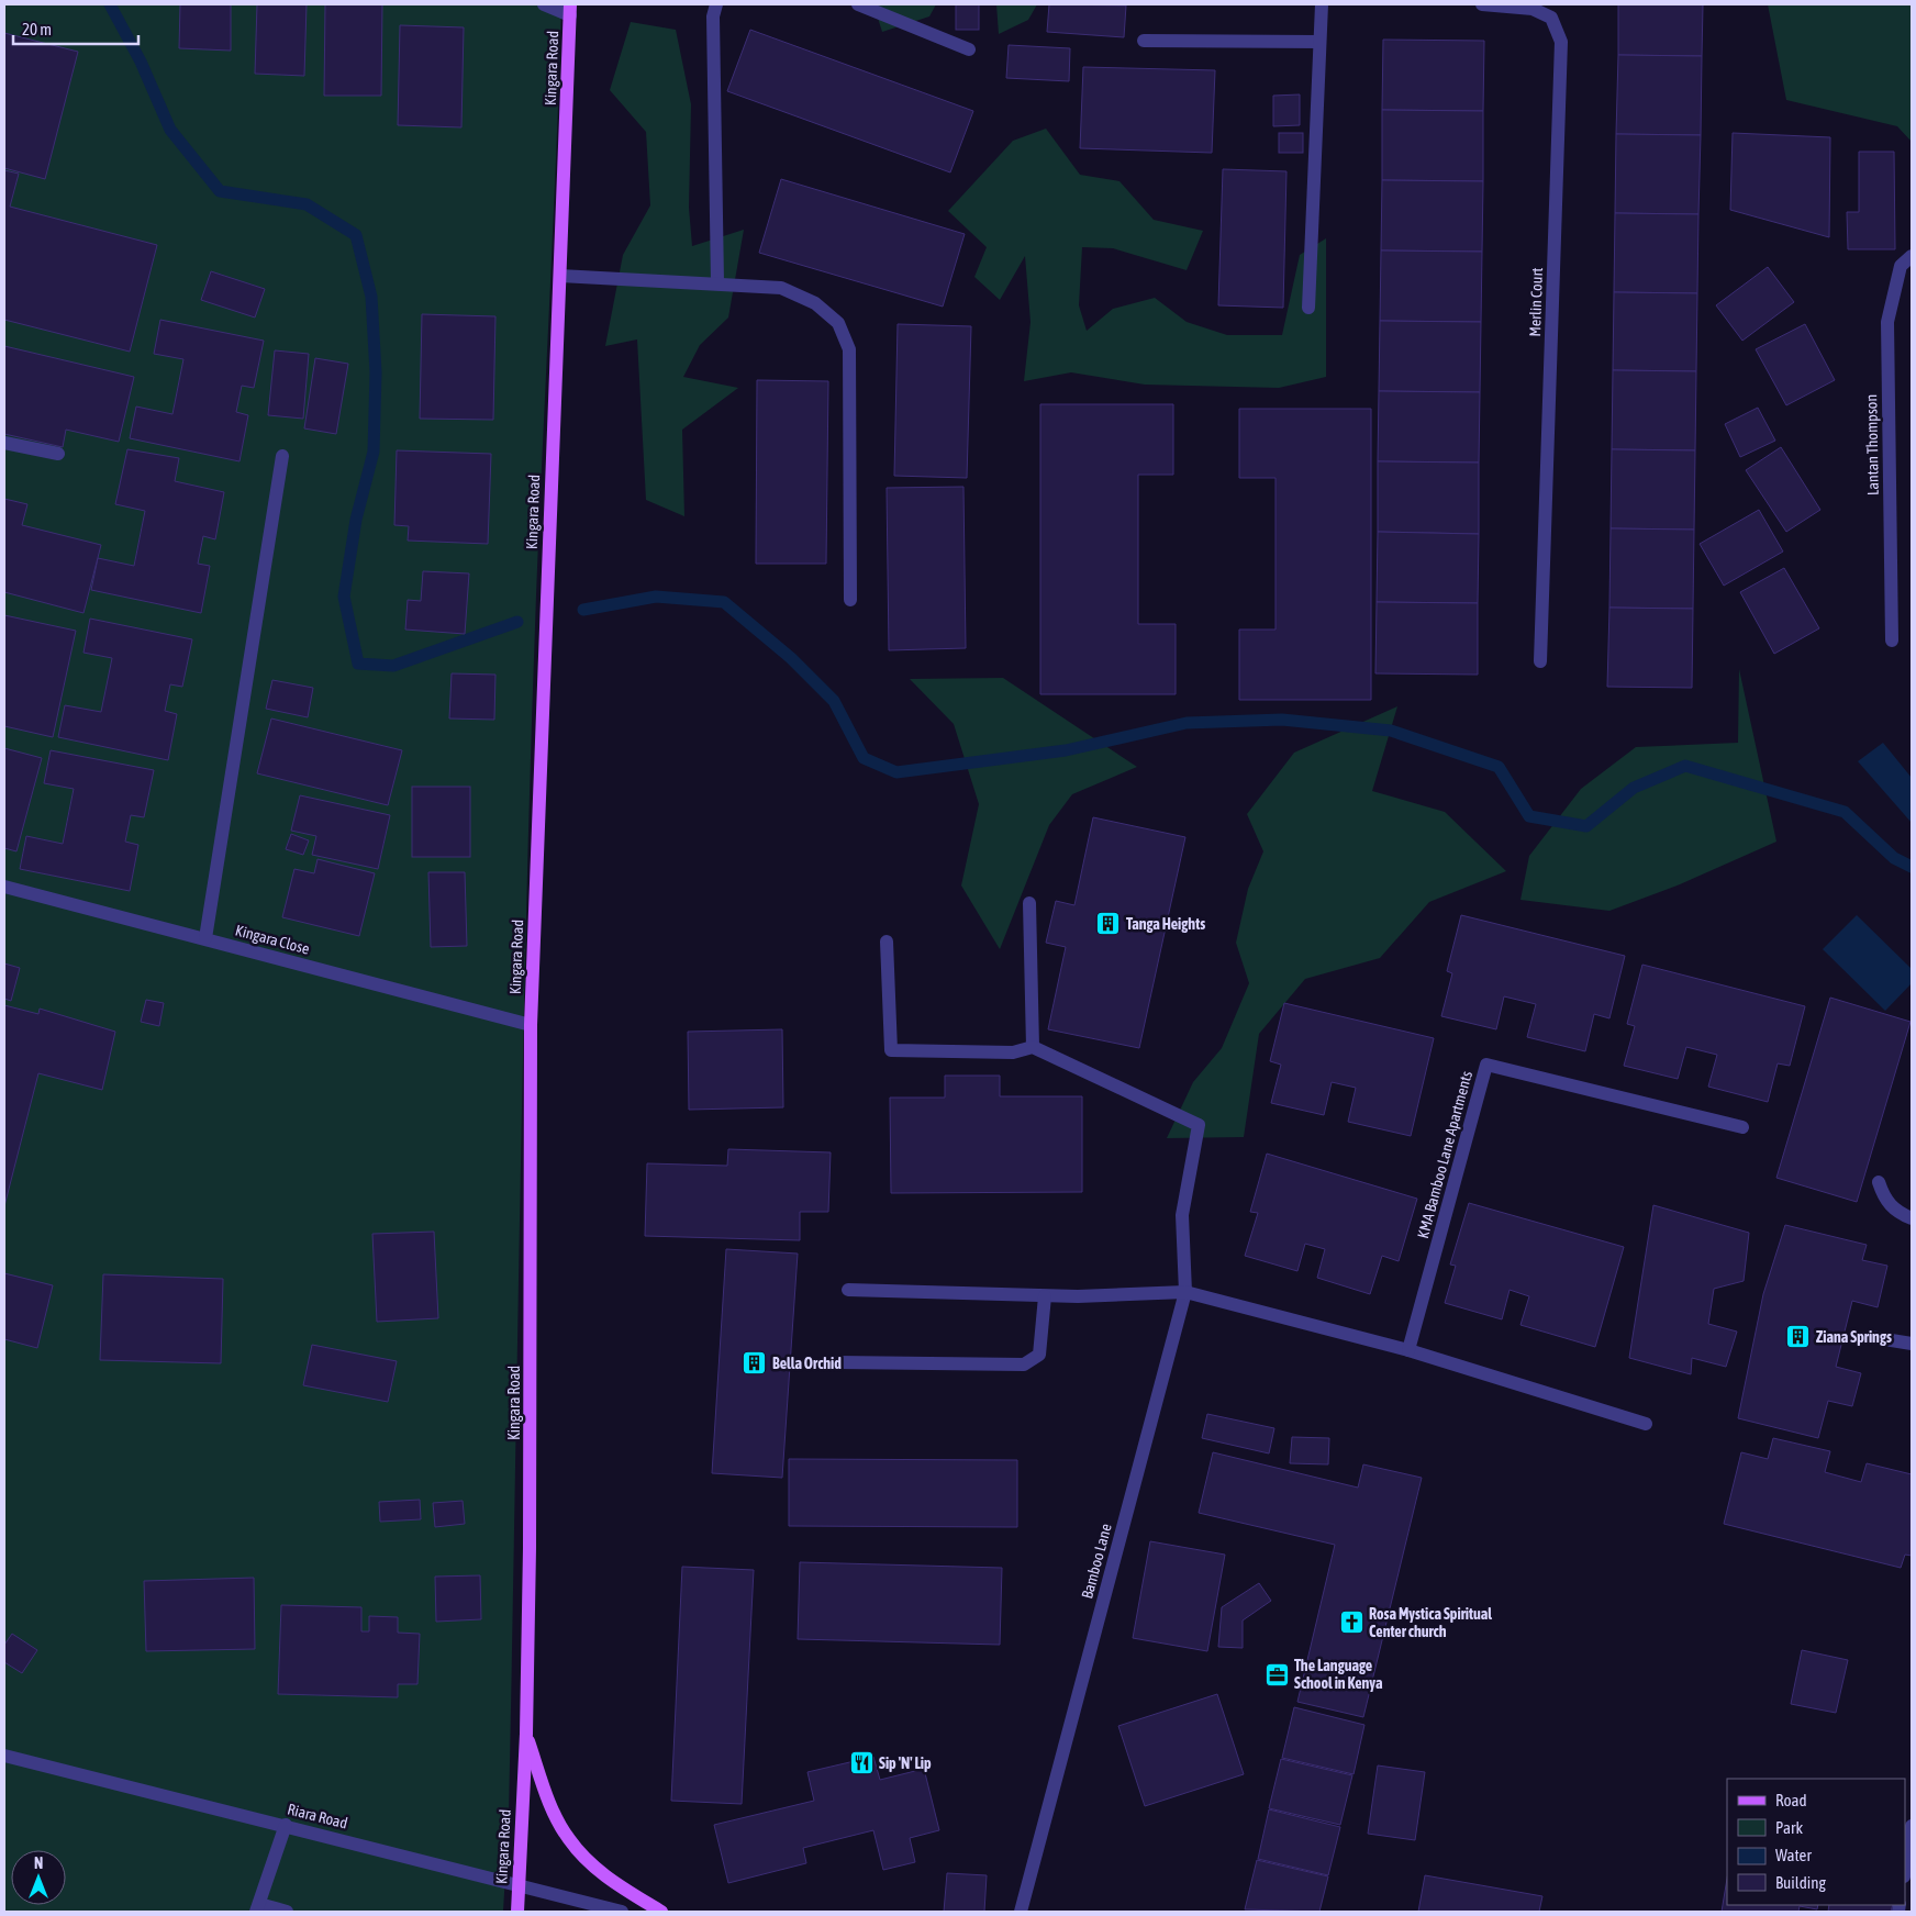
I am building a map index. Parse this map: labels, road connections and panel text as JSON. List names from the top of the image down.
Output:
{
  "streets": {
    "main road": ["Kingara Road"],
    "street": [
      "Merlin Court",
      "Lantan Thompson",
      "Kingara Close",
      "KMA Bamboo Lane Apartments",
      "Bamboo Lane",
      "Riara Road"
    ]
  },
  "crossings": [
    ["Kingara Road", "Kingara Close"],
    ["Kingara Road", "Riara Road"]
  ],
  "places": {
    "building": ["Tanga Heights", "Ziana Springs", "Bella Orchid"],
    "church": ["Rosa Mystica Spiritual Center church"],
    "office": ["The Language School in Kenya"],
    "restaurant": ["Sip 'N' Lip"]
  },
  "legend": [
    "Road",
    "Park",
    "Water",
    "Building"
  ],
  "scale_bar": "20 m",
  "north": "top"
}
